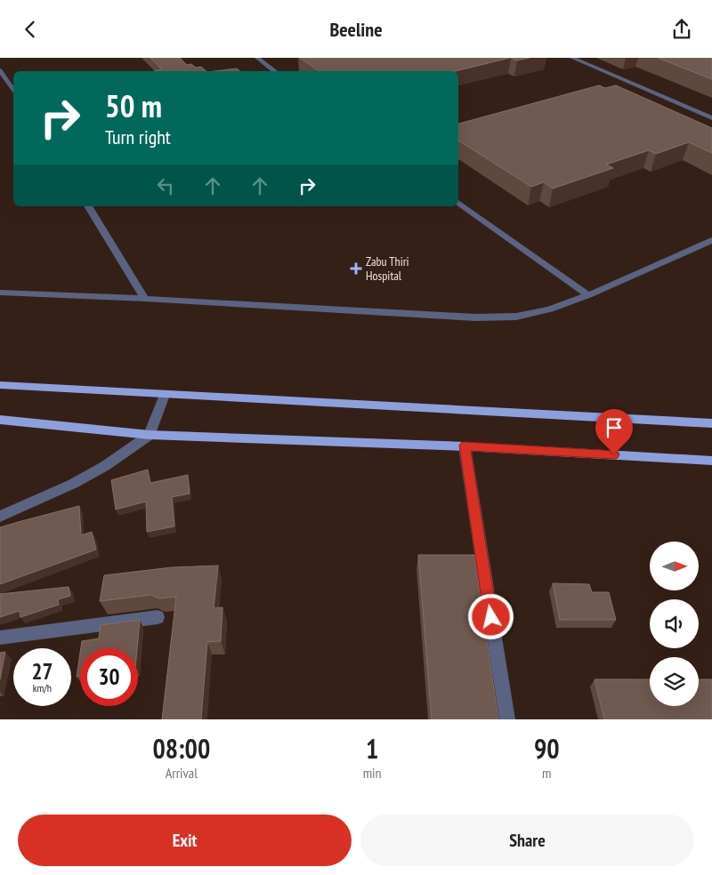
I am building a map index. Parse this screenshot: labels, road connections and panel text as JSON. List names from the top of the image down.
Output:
{
  "places": {
    "health": ["Zabu Thiri Hospital"]
  },
  "north": "right",
  "page": {
    "header": "Beeline",
    "turn": ["50 m", "Turn right"],
    "speed": "27 km/h",
    "limit": "30",
    "eta": [
      "08:00",
      "Arrival",
      "1",
      "min",
      "90",
      "m"
    ],
    "buttons": ["Exit", "Share"]
  }
}
